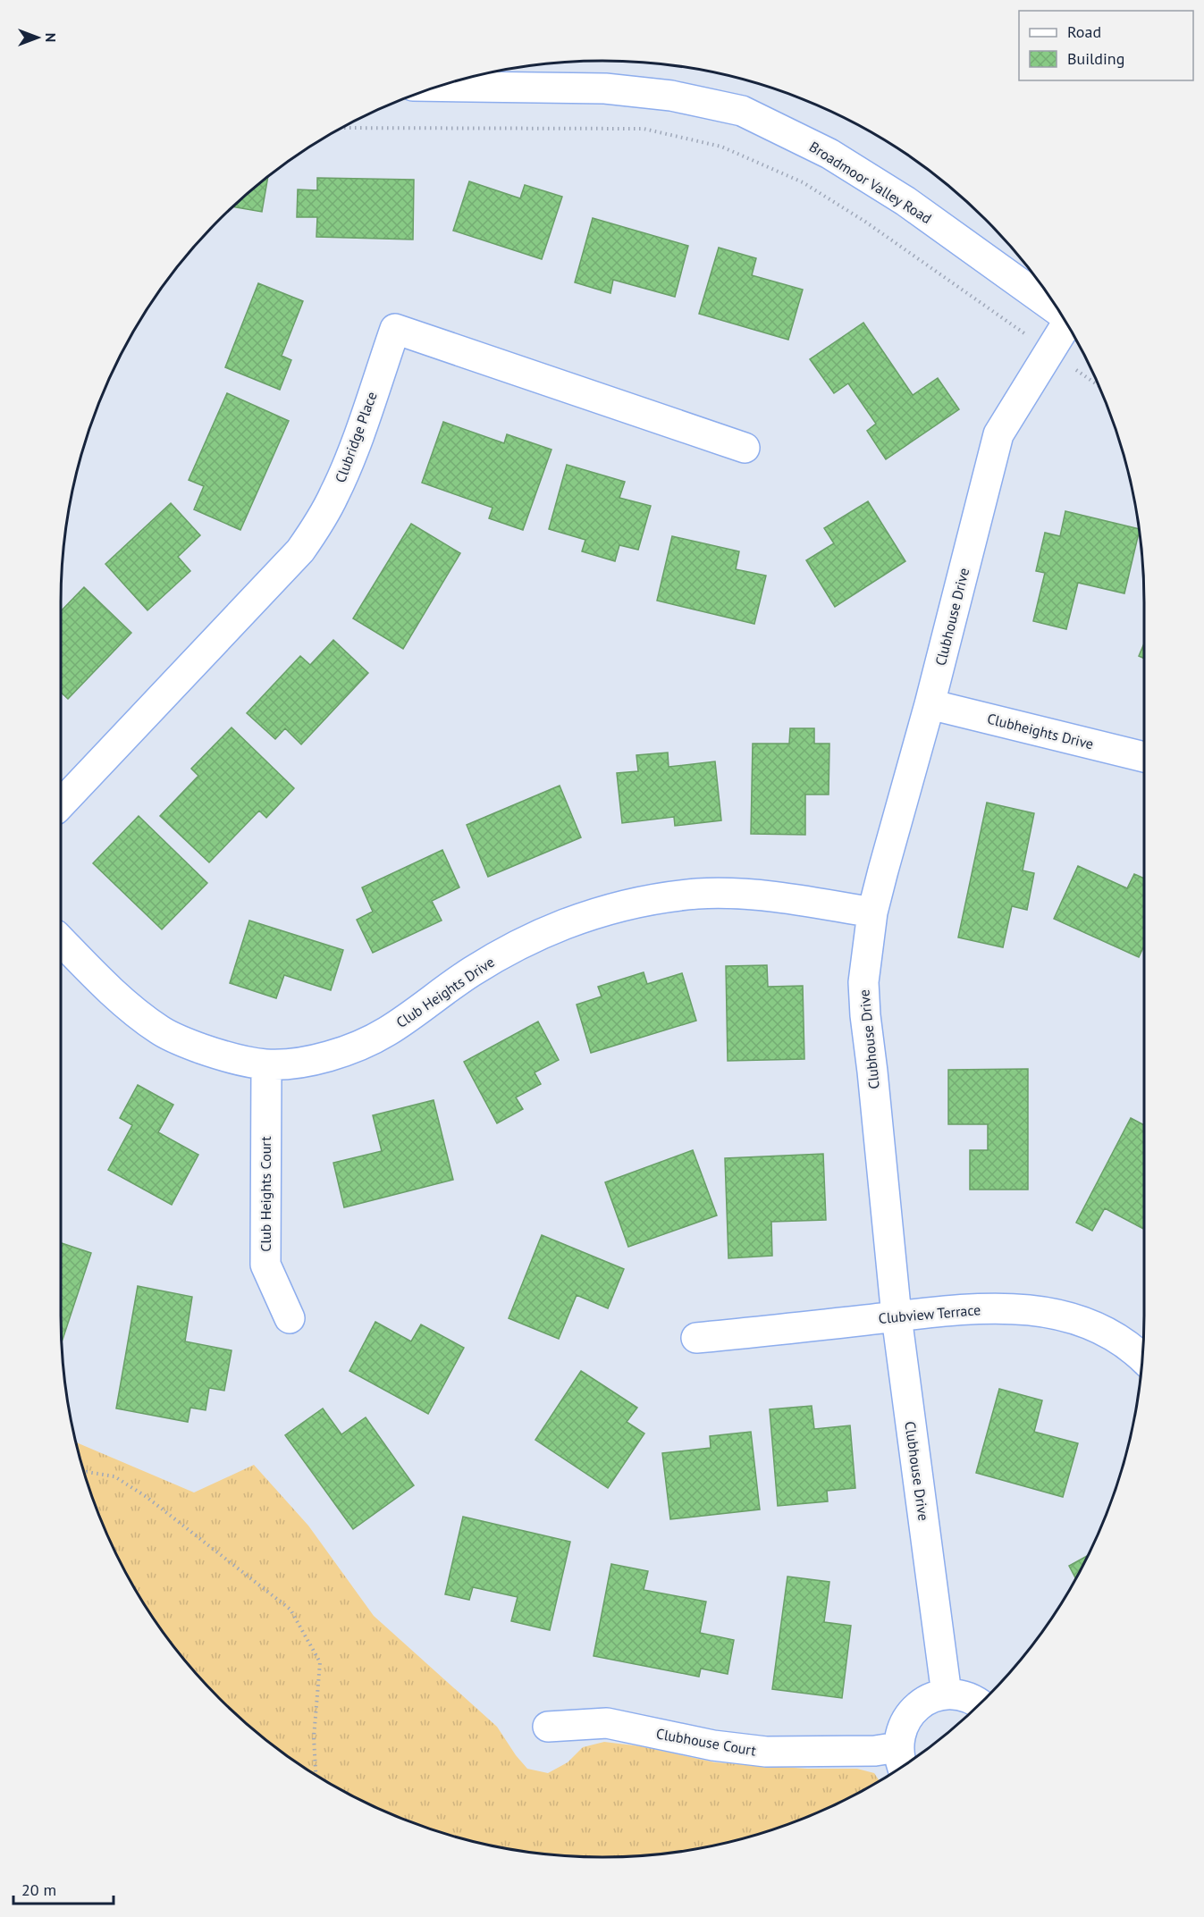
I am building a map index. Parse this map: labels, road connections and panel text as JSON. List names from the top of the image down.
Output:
{
  "streets": {
    "street": [
      "Broadmoor Valley Road",
      "Clubridge Place",
      "Clubhouse Drive",
      "Clubheights Drive",
      "Club Heights Drive",
      "Club Heights Court",
      "Clubview Terrace",
      "Clubhouse Court"
    ]
  },
  "crossings": [
    ["Clubhouse Drive", "Clubheights Drive"],
    ["Clubhouse Drive", "Club Heights Drive"],
    ["Clubhouse Drive", "Clubview Terrace"],
    ["Club Heights Drive", "Club Heights Court"]
  ],
  "legend": ["Road", "Building"],
  "scale_bar": "20 m",
  "north": "right"
}
